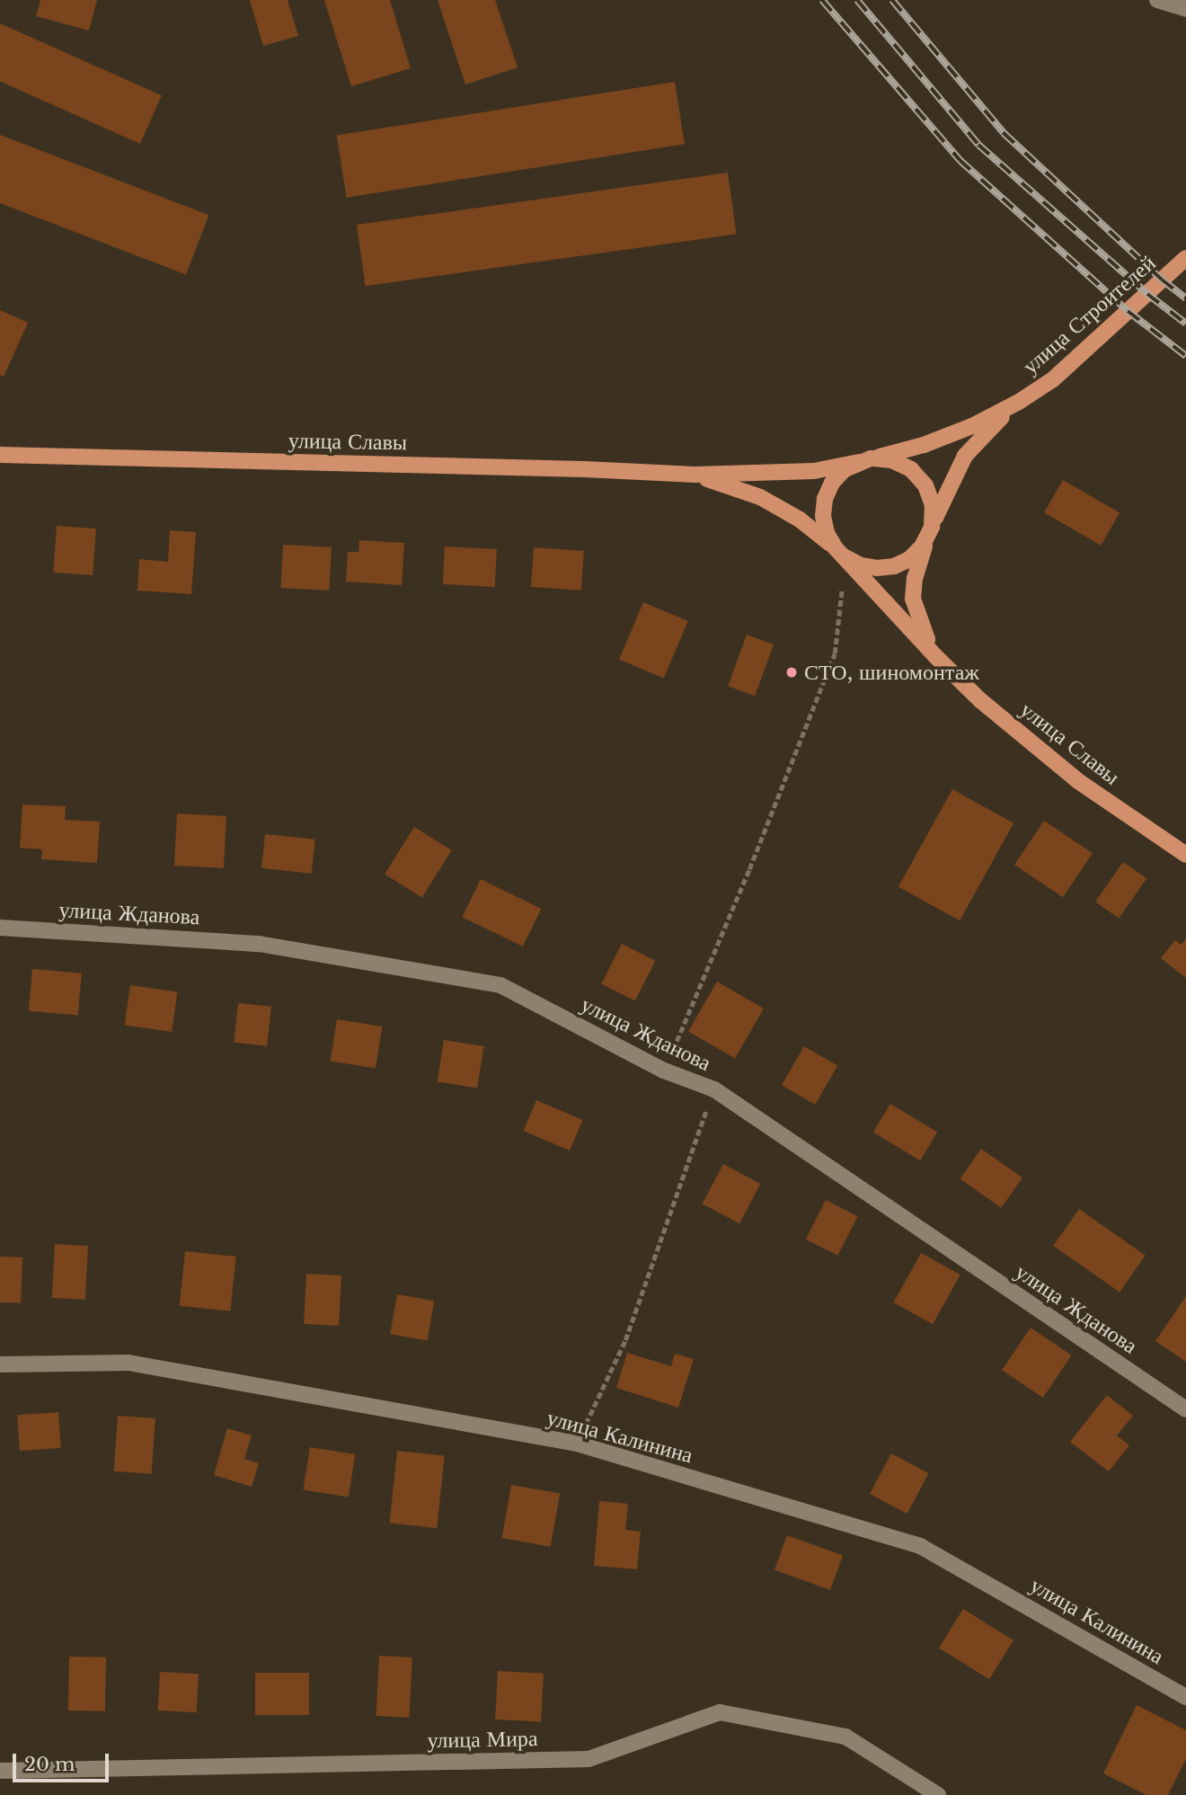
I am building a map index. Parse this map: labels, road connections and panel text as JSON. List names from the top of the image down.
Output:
{
  "streets": {
    "main road": ["улица Строителей", "улица Славы"],
    "street": ["улица Жданова", "улица Калинина", "улица Мира"]
  },
  "places": ["СТО, шиномонтаж"],
  "scale_bar": "20 m"
}
